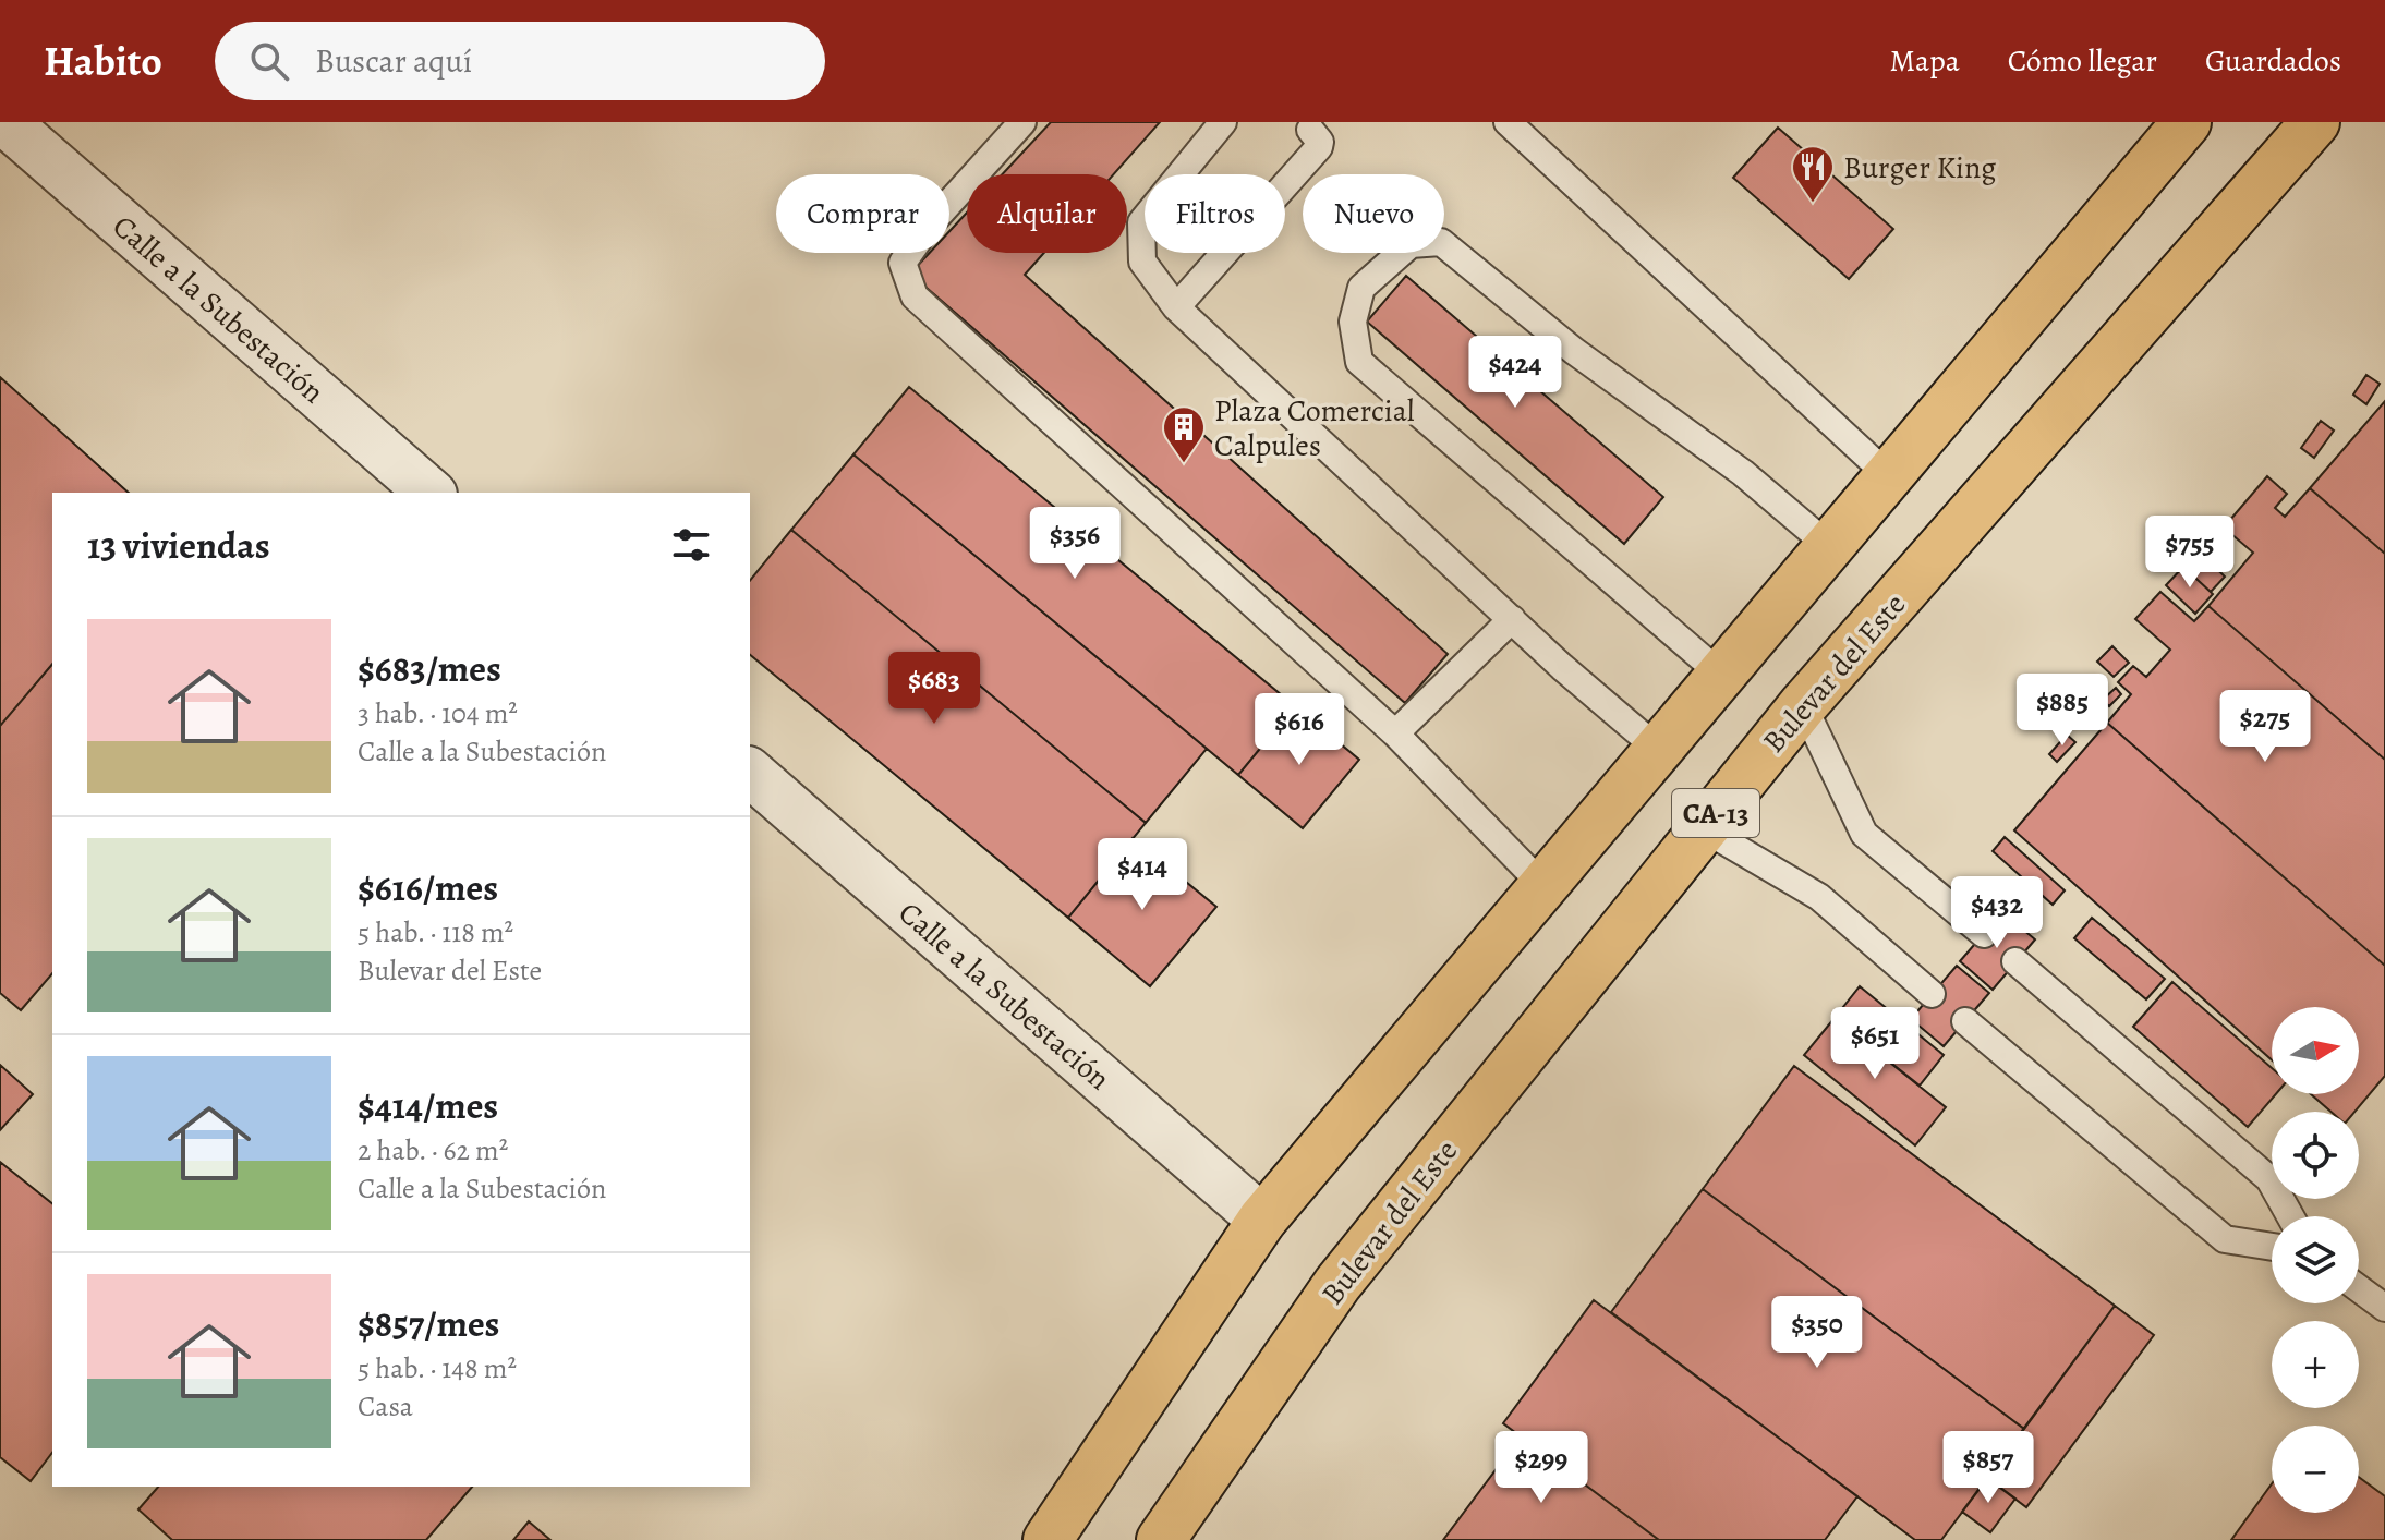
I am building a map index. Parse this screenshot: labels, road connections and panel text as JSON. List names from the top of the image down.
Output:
{
  "streets": {
    "highway": ["Bulevar del Este", "CA-13"],
    "street": ["Calle a la Subestación"]
  },
  "crossings": [
    ["Calle a la Subestación", "CA-13"]
  ],
  "places": {
    "restaurant": ["Burger King"],
    "building": ["Plaza Comercial Calpules"]
  },
  "north": "right",
  "page": {
    "header": "Habito",
    "search": "Buscar aquí",
    "nav": ["Mapa", "Cómo llegar", "Guardados"],
    "chip": [
      "Comprar",
      "Alquilar",
      "Filtros",
      "Nuevo"
    ],
    "price": [
      "$424",
      "$356",
      "$755",
      "$683",
      "$885",
      "$275",
      "$616",
      "$414",
      "$432",
      "$651",
      "$350",
      "$299",
      "$857"
    ],
    "heading": "13 viviendas",
    "list": [
      {
        "name": "$683/mes",
        "note": "3 hab. · 104 m² · Calle a la Subestación"
      },
      {
        "name": "$616/mes",
        "note": "5 hab. · 118 m² · Bulevar del Este"
      },
      {
        "name": "$414/mes",
        "note": "2 hab. · 62 m² · Calle a la Subestación"
      },
      {
        "name": "$857/mes",
        "note": "5 hab. · 148 m² · Casa"
      }
    ],
    "map_buttons": ["+", "−"]
  }
}
